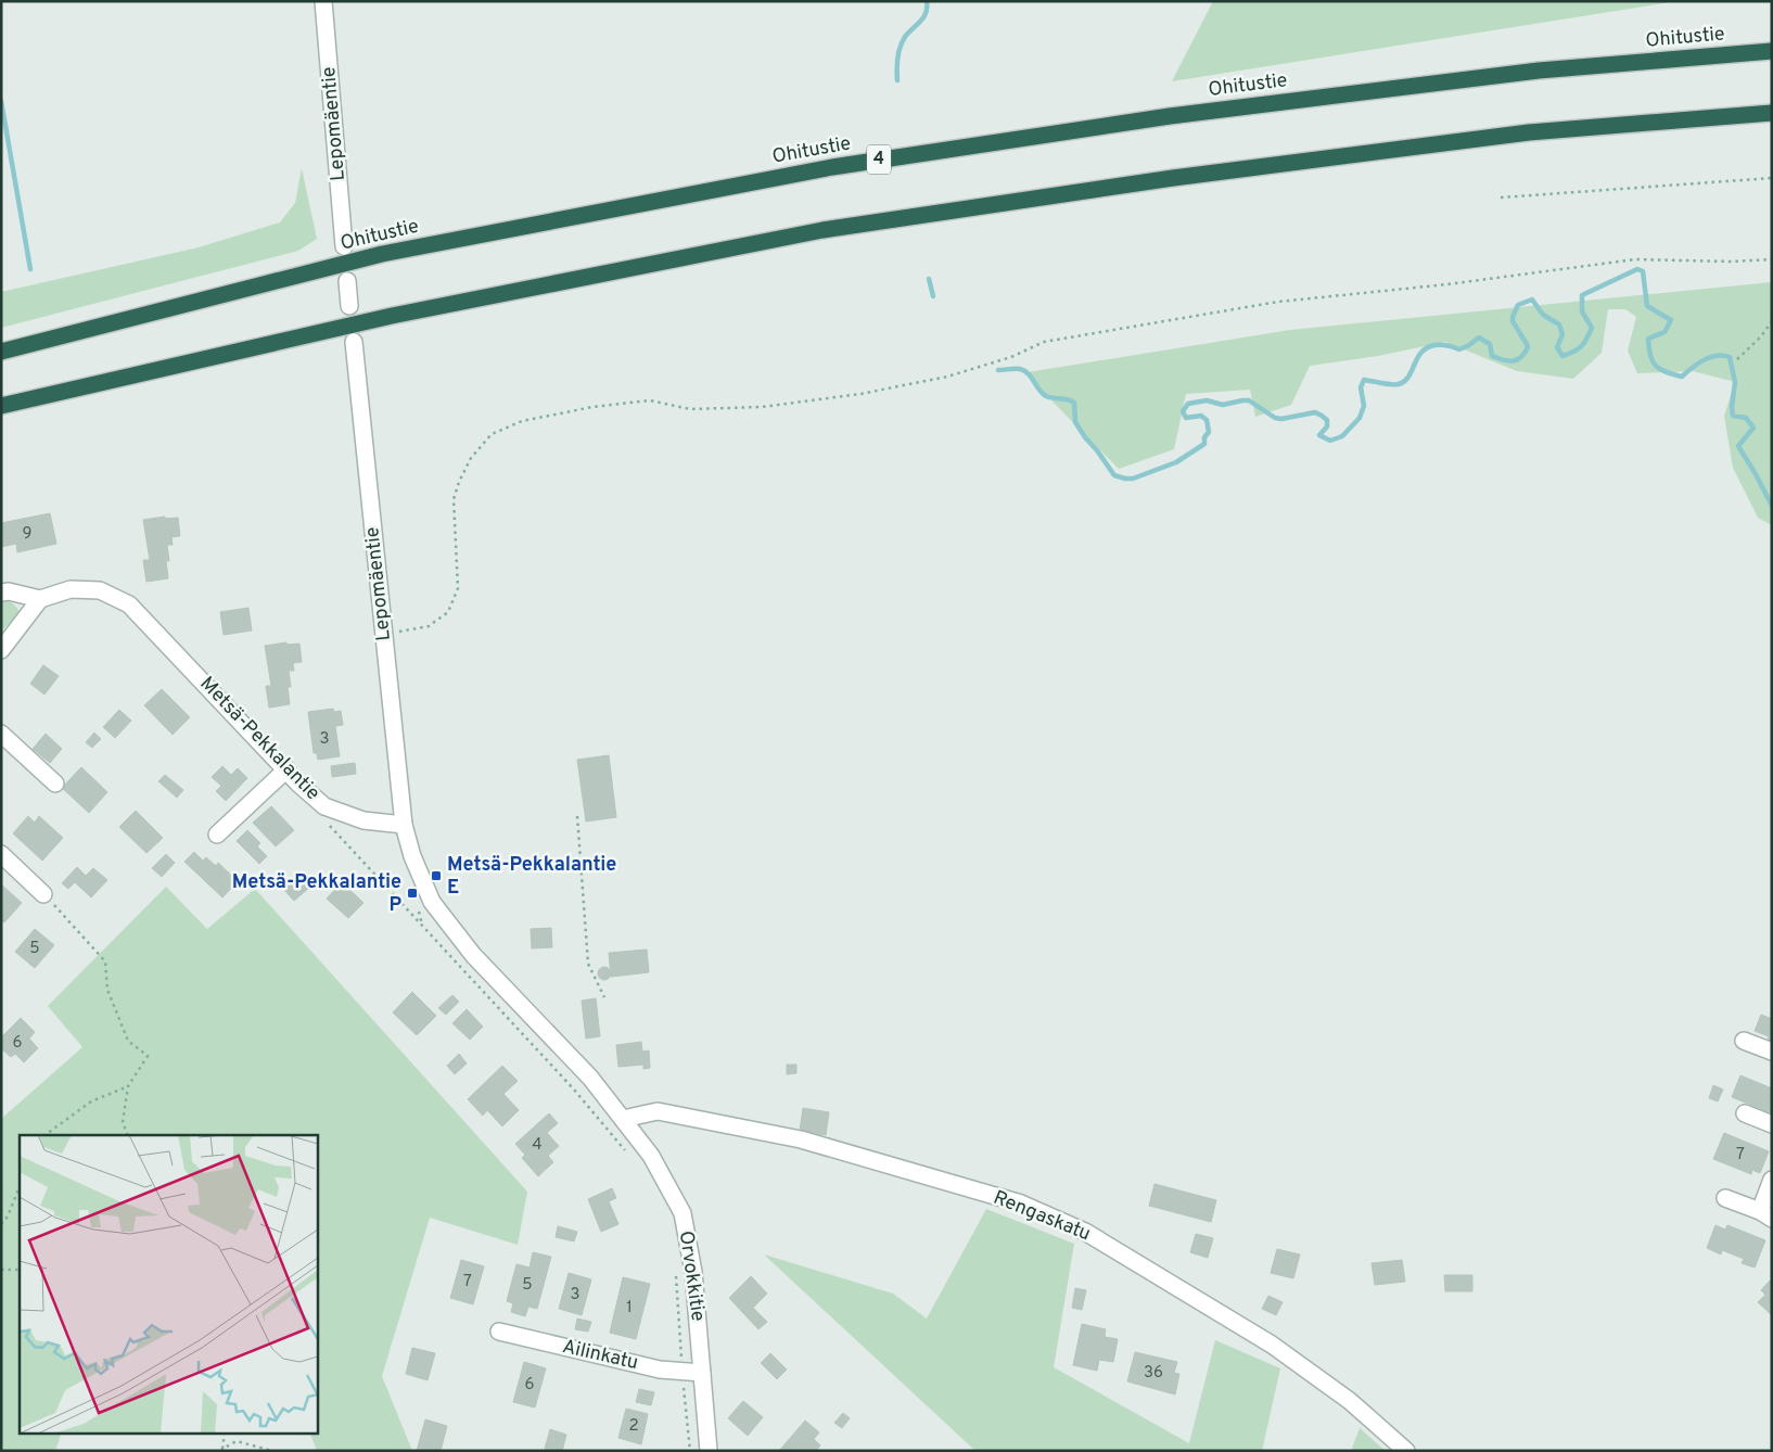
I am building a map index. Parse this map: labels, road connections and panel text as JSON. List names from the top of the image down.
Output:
{
  "streets": {
    "highway": ["Ohitustie", "4"],
    "street": [
      "Lepomäentie",
      "Metsä-Pekkalantie",
      "Rengaskatu",
      "Orvokkitie",
      "Ailinkatu"
    ]
  },
  "crossings": [
    ["Lepomäentie", "Metsä-Pekkalantie"],
    ["Rengaskatu", "Orvokkitie"],
    ["Orvokkitie", "Ailinkatu"]
  ],
  "places": {
    "transit": ["Metsä-Pekkalantie E", "Metsä-Pekkalantie P"]
  },
  "house_numbers": [
    "9",
    "3",
    "5",
    "6",
    "4",
    "7",
    "7",
    "5",
    "3",
    "1",
    "36",
    "6",
    "2"
  ]
}
